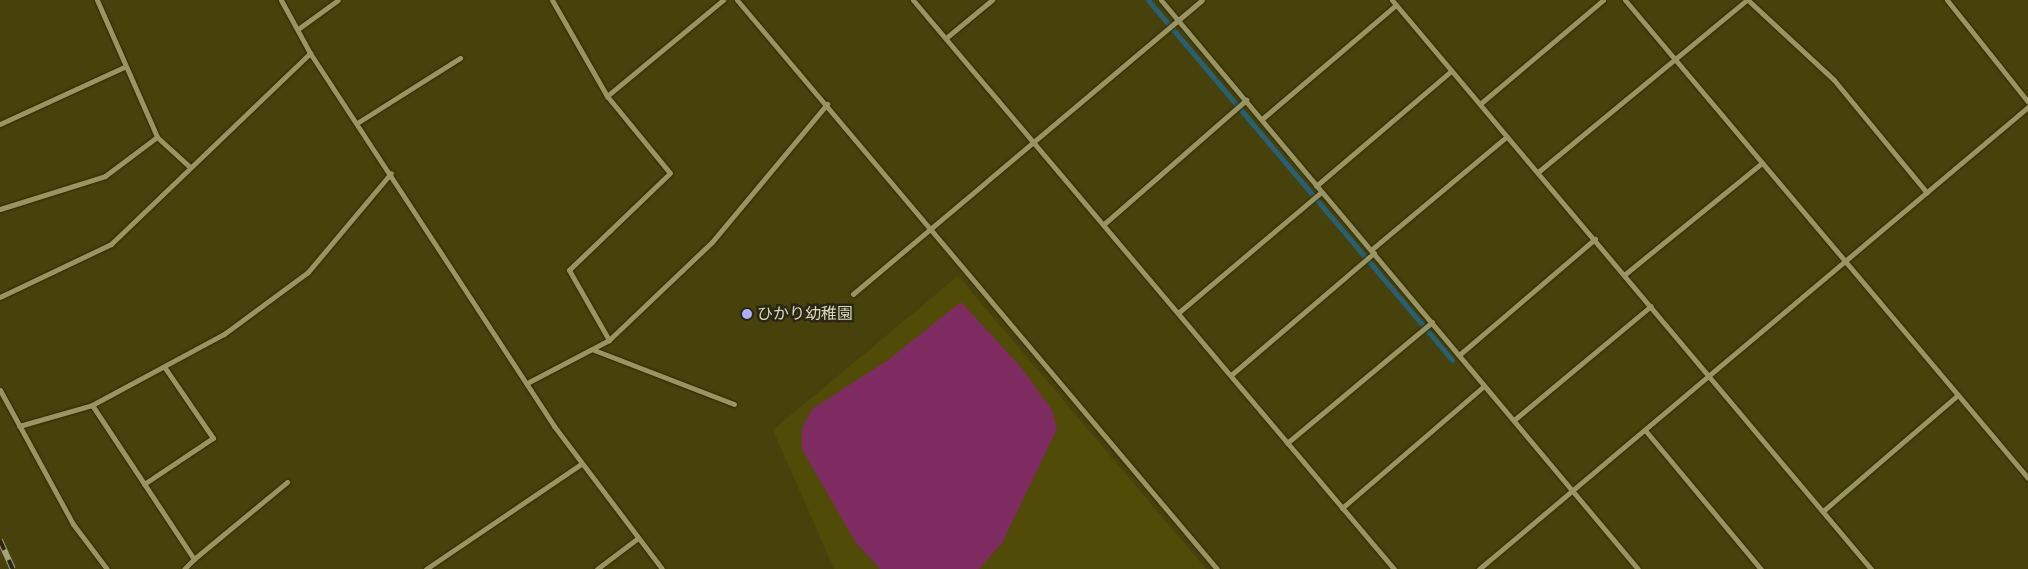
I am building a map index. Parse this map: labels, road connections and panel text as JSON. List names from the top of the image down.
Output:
{
  "places": ["ひかり幼稚園"]
}
